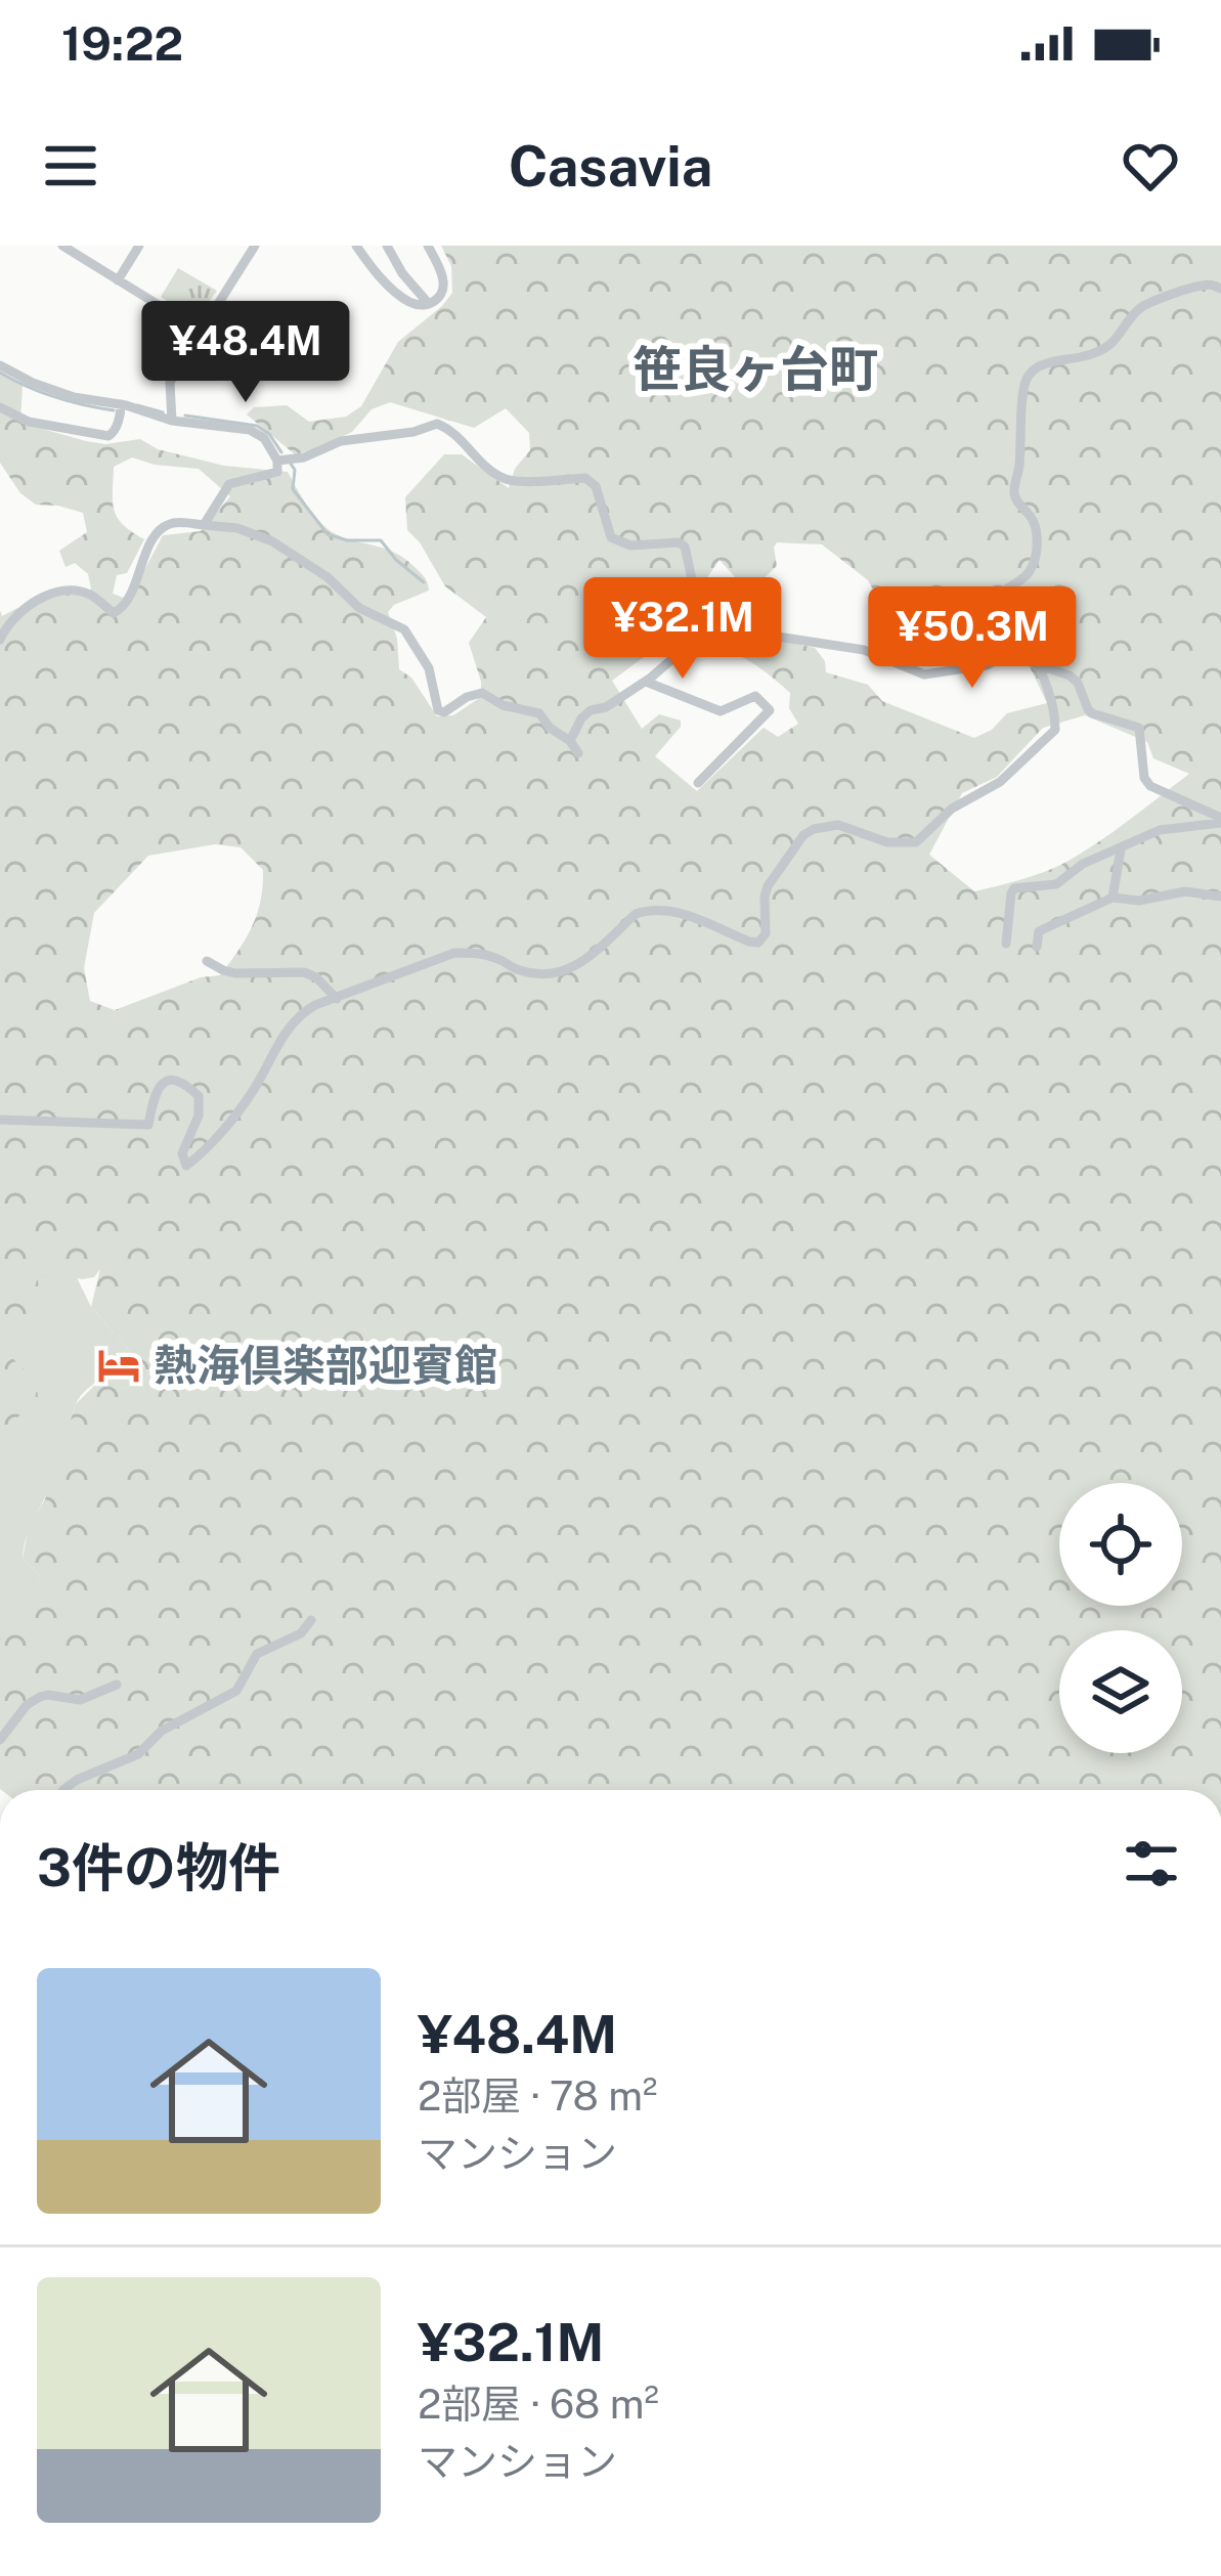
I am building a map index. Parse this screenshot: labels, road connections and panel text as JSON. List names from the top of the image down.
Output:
{
  "districts": ["笹良ヶ台町"],
  "places": {
    "hotel": ["熱海倶楽部迎賓館"]
  },
  "page": {
    "status": "19:22",
    "header": "Casavia",
    "price": ["¥48.4M", "¥32.1M", "¥50.3M"],
    "heading": "3件の物件",
    "list": [
      {
        "name": "¥48.4M",
        "note": "2部屋 · 78 m² · マンション"
      },
      {
        "name": "¥32.1M",
        "note": "2部屋 · 68 m² · マンション"
      }
    ]
  }
}
